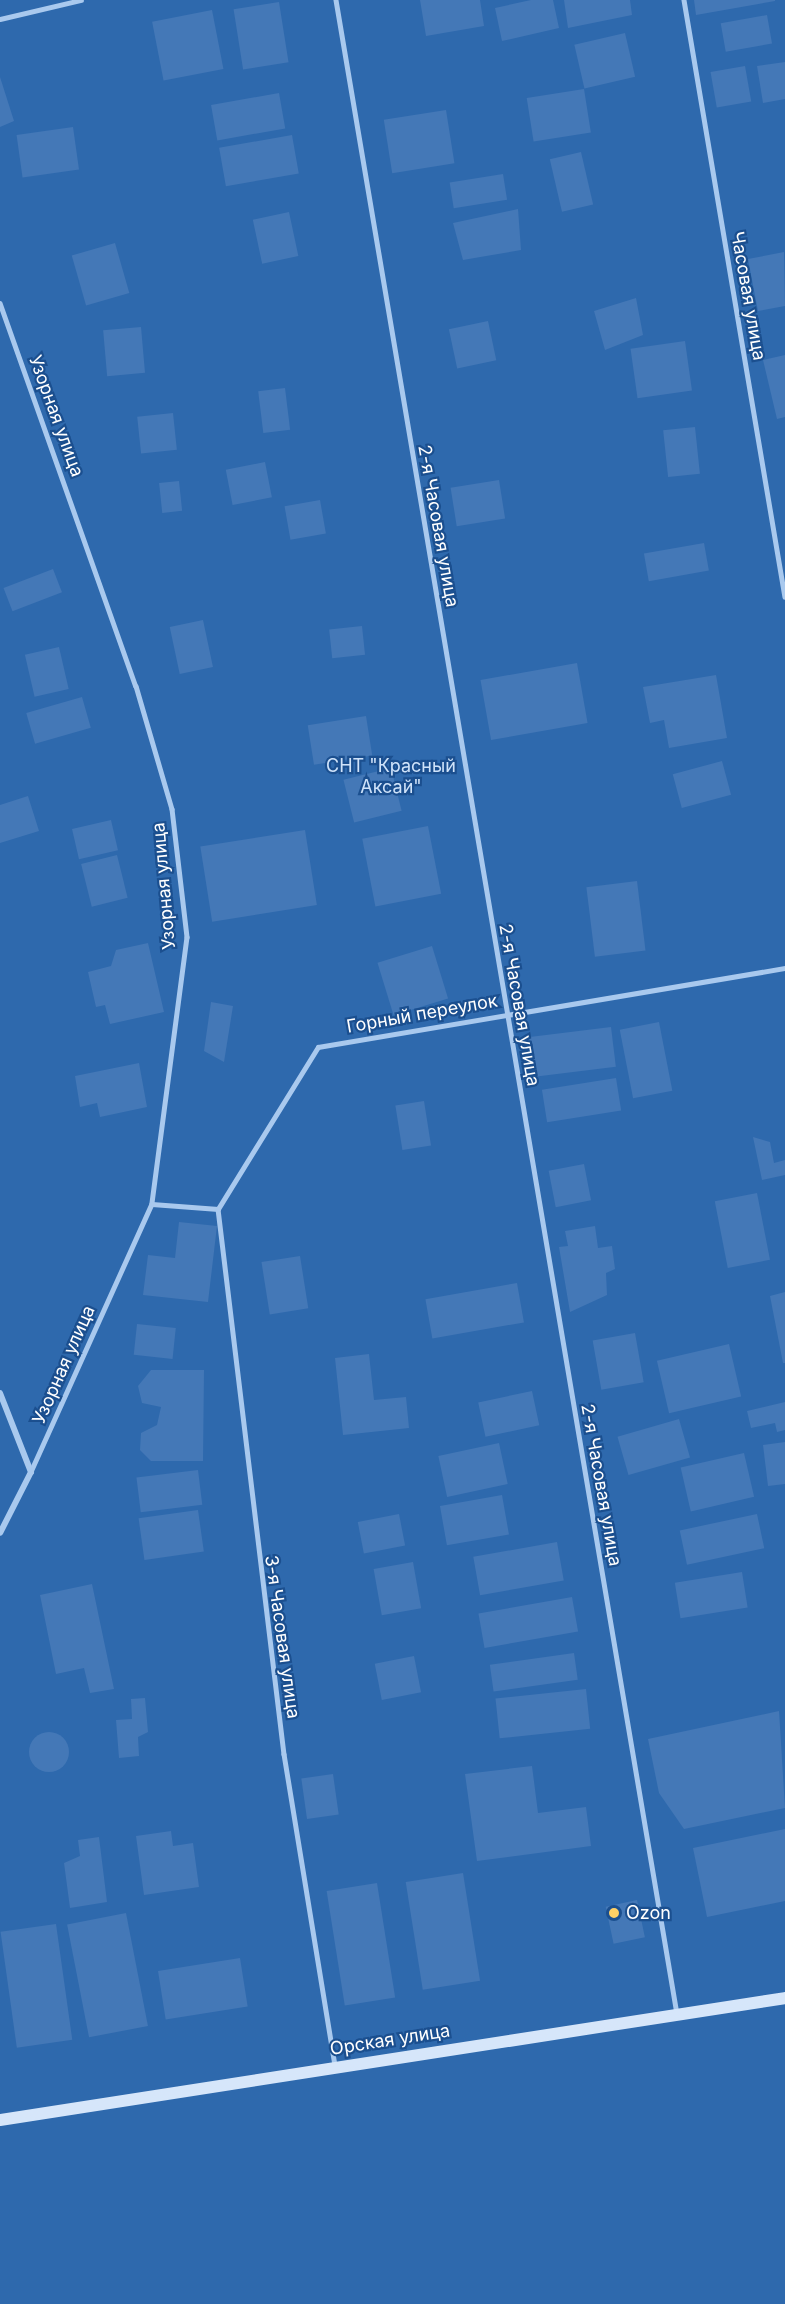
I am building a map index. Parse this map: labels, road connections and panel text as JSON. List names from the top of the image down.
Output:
{
  "streets": {
    "main road": ["Орская улица"],
    "street": ["Узорная улица"],
    "lane": [
      "Часовая улица",
      "2-я Часовая улица",
      "Горный переулок",
      "3-я Часовая улица"
    ]
  },
  "crossings": [
    ["2-я Часовая улица", "Горный переулок"],
    ["2-я Часовая улица", "Орская улица"],
    ["Горный переулок", "3-я Часовая улица"],
    ["3-я Часовая улица", "Орская улица"]
  ],
  "parks": ["СНТ \"Красный Аксай\""],
  "places": ["Ozon"]
}
